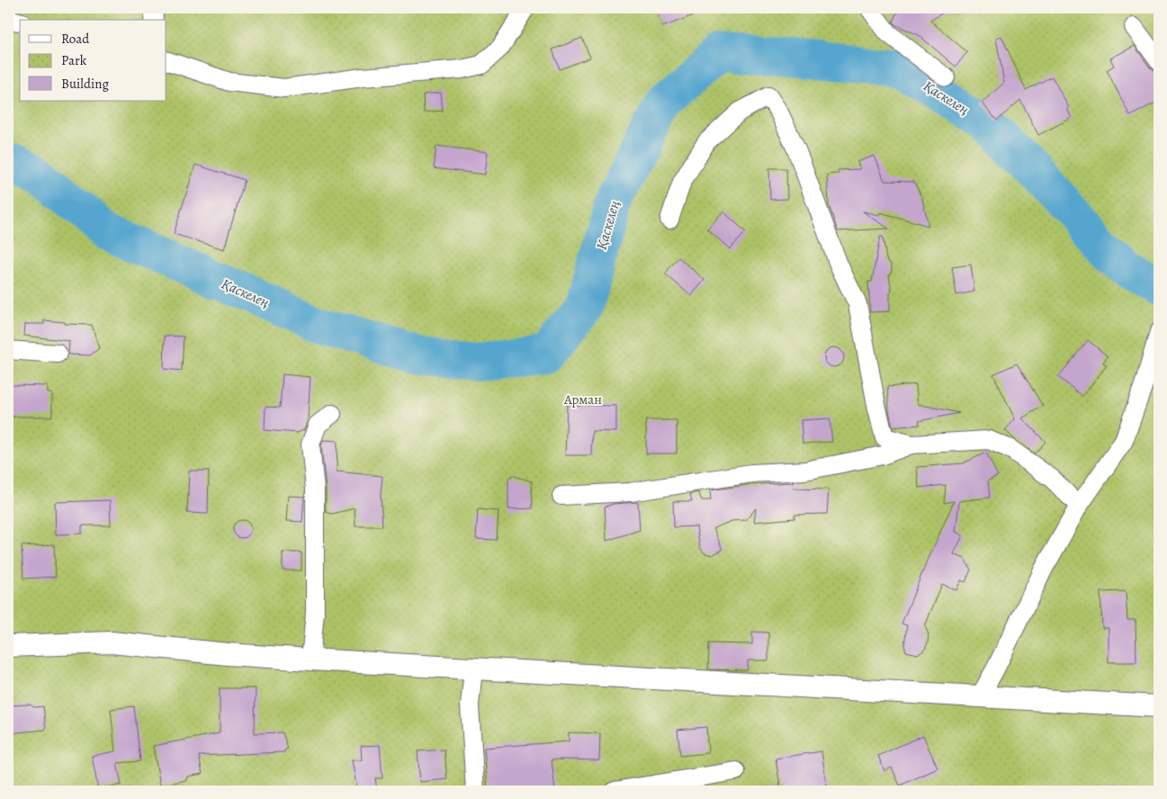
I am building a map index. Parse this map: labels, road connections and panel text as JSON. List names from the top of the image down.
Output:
{
  "water": ["Қаскелең"],
  "parks": ["Арман"],
  "legend": ["Road", "Park", "Building"]
}
